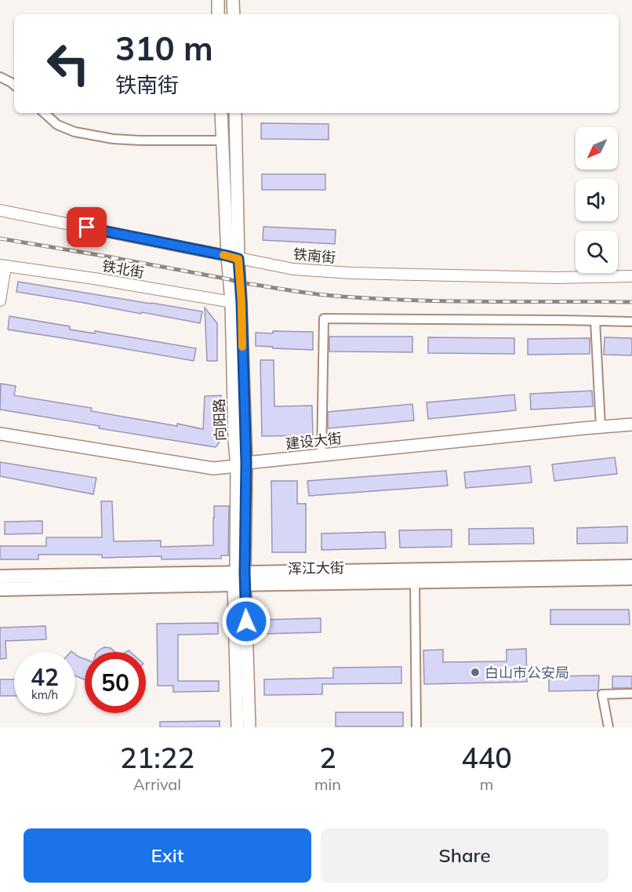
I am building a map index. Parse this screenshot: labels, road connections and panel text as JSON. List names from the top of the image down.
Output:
{
  "streets": {
    "main road": ["向阳路", "建设大街", "浑江大街"],
    "street": ["铁南街", "铁北街"]
  },
  "crossings": [
    ["铁南街", "向阳路"],
    ["铁北街", "向阳路"],
    ["向阳路", "建设大街"],
    ["向阳路", "浑江大街"]
  ],
  "places": ["白山市公安局"],
  "north": "bottom left",
  "page": {
    "turn": ["310 m", "铁南街"],
    "speed": "42 km/h",
    "limit": "50",
    "eta": [
      "21:22",
      "Arrival",
      "2",
      "min",
      "440",
      "m"
    ],
    "buttons": ["Exit", "Share"]
  }
}
